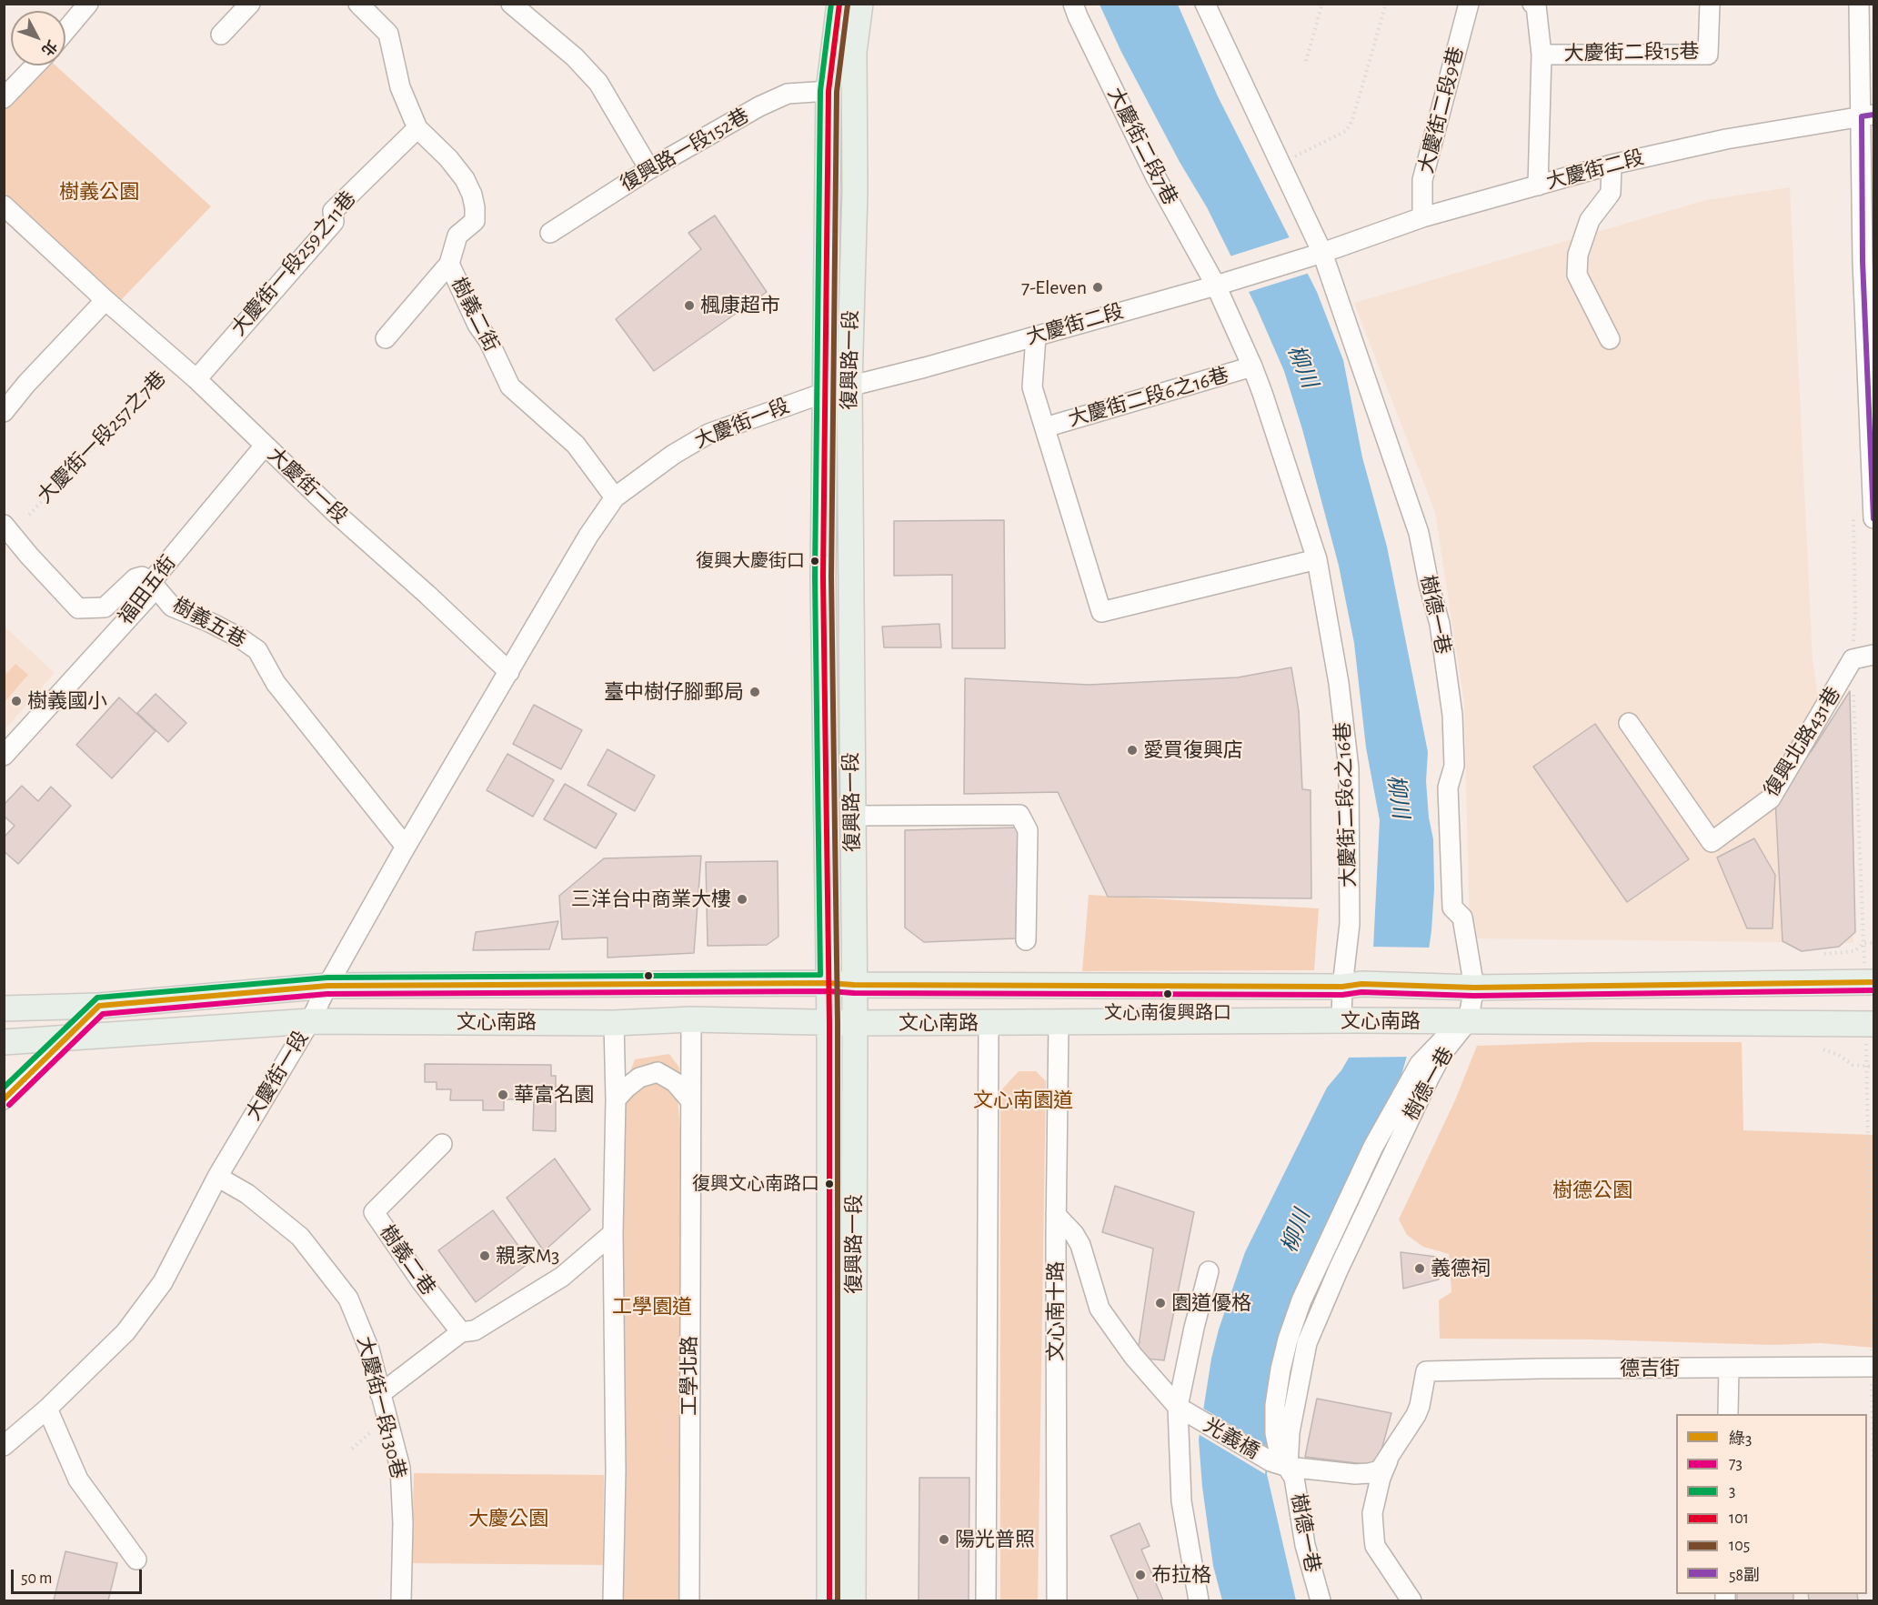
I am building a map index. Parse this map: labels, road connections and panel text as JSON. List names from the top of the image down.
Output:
{
  "streets": {
    "main road": ["復興路一段", "文心南路"],
    "street": [
      "大慶街二段15巷",
      "大慶街二段9巷",
      "大慶街二段7巷",
      "復興路一段152巷",
      "大慶街二段",
      "大慶街一段259之11巷",
      "樹義二街",
      "大慶街二段6之16巷",
      "大慶街一段",
      "福田五街",
      "樹德一巷",
      "樹義五巷",
      "復興北路431巷",
      "樹義二巷",
      "文心南十路",
      "德吉街",
      "工學北路",
      "大慶街一段130巷",
      "光義橋"
    ],
    "path": ["大慶街一段257之7巷"]
  },
  "crossings": [
    ["大慶街二段15巷", "大慶街二段"],
    ["大慶街二段9巷", "大慶街二段"],
    ["大慶街二段7巷", "大慶街二段"],
    ["大慶街二段7巷", "大慶街二段6之16巷"],
    ["復興路一段152巷", "復興路一段"],
    ["大慶街二段", "復興路一段"],
    ["大慶街二段", "大慶街二段6之16巷"],
    ["大慶街二段", "大慶街一段"],
    ["大慶街二段", "樹德一巷"],
    ["大慶街一段259之11巷", "樹義二街"],
    ["大慶街一段259之11巷", "大慶街一段"],
    ["樹義二街", "大慶街一段"],
    ["復興路一段", "大慶街一段"],
    ["復興路一段", "文心南路"],
    ["大慶街二段6之16巷", "文心南路"],
    ["大慶街一段", "大慶街一段257之7巷"],
    ["大慶街一段", "福田五街"],
    ["大慶街一段", "樹義五巷"],
    ["大慶街一段", "文心南路"],
    ["大慶街一段", "大慶街一段130巷"],
    ["福田五街", "樹義五巷"],
    ["樹德一巷", "文心南路"],
    ["樹德一巷", "德吉街"],
    ["樹德一巷", "光義橋"],
    ["文心南路", "文心南十路"],
    ["文心南路", "工學北路"],
    ["文心南十路", "光義橋"]
  ],
  "water": ["柳川"],
  "parks": [
    "樹義公園",
    "文心南園道",
    "樹德公園",
    "工學園道",
    "大慶公園"
  ],
  "places": [
    "7-Eleven",
    "楓康超市",
    "復興大慶街口",
    "臺中樹仔腳郵局",
    "樹義國小",
    "愛買復興店",
    "三洋台中商業大樓",
    "文心南復興路口",
    "華富名園",
    "復興文心南路口",
    "親家M3",
    "義德祠",
    "園道優格",
    "陽光普照",
    "布拉格"
  ],
  "lines": [
    "transit line 3",
    "transit line 101",
    "transit line 105",
    "transit line 58副",
    "transit line 綠3",
    "transit line 73"
  ],
  "legend": [
    "綠3",
    "73",
    "3",
    "101",
    "105",
    "58副"
  ],
  "scale_bar": "50 m",
  "north": "bottom right"
}
